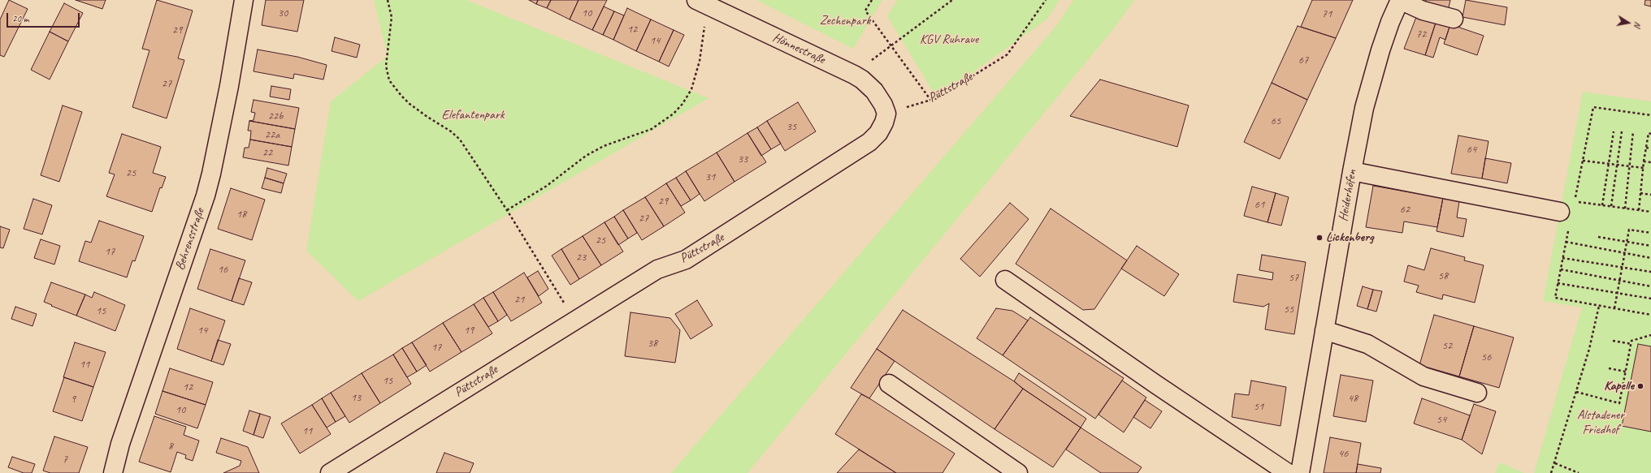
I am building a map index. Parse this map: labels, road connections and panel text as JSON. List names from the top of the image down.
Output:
{
  "streets": {
    "street": [
      "Hönnestraße",
      "Püttstraße",
      "Heiderhöfen",
      "Behrensstraße"
    ]
  },
  "crossings": [
    ["Hönnestraße", "Püttstraße"]
  ],
  "parks": [
    "Zechenpark",
    "KGV Ruhraue",
    "Elefantenpark",
    "Alstadener Friedhof"
  ],
  "places": ["Lickenberg", "Kapelle"],
  "house_numbers": [
    "30",
    "10",
    "71",
    "12",
    "29",
    "72",
    "14",
    "67",
    "27",
    "22b",
    "65",
    "35",
    "22a",
    "64",
    "22",
    "33",
    "25",
    "31",
    "29",
    "61",
    "62",
    "18",
    "27",
    "25",
    "17",
    "23",
    "16",
    "58",
    "57",
    "21",
    "55",
    "15",
    "14",
    "19",
    "38",
    "52",
    "17",
    "56",
    "11",
    "15",
    "12",
    "13",
    "48",
    "9",
    "51",
    "10",
    "54",
    "11",
    "8",
    "46",
    "7"
  ],
  "scale_bar": "20 m",
  "north": "right"
}
